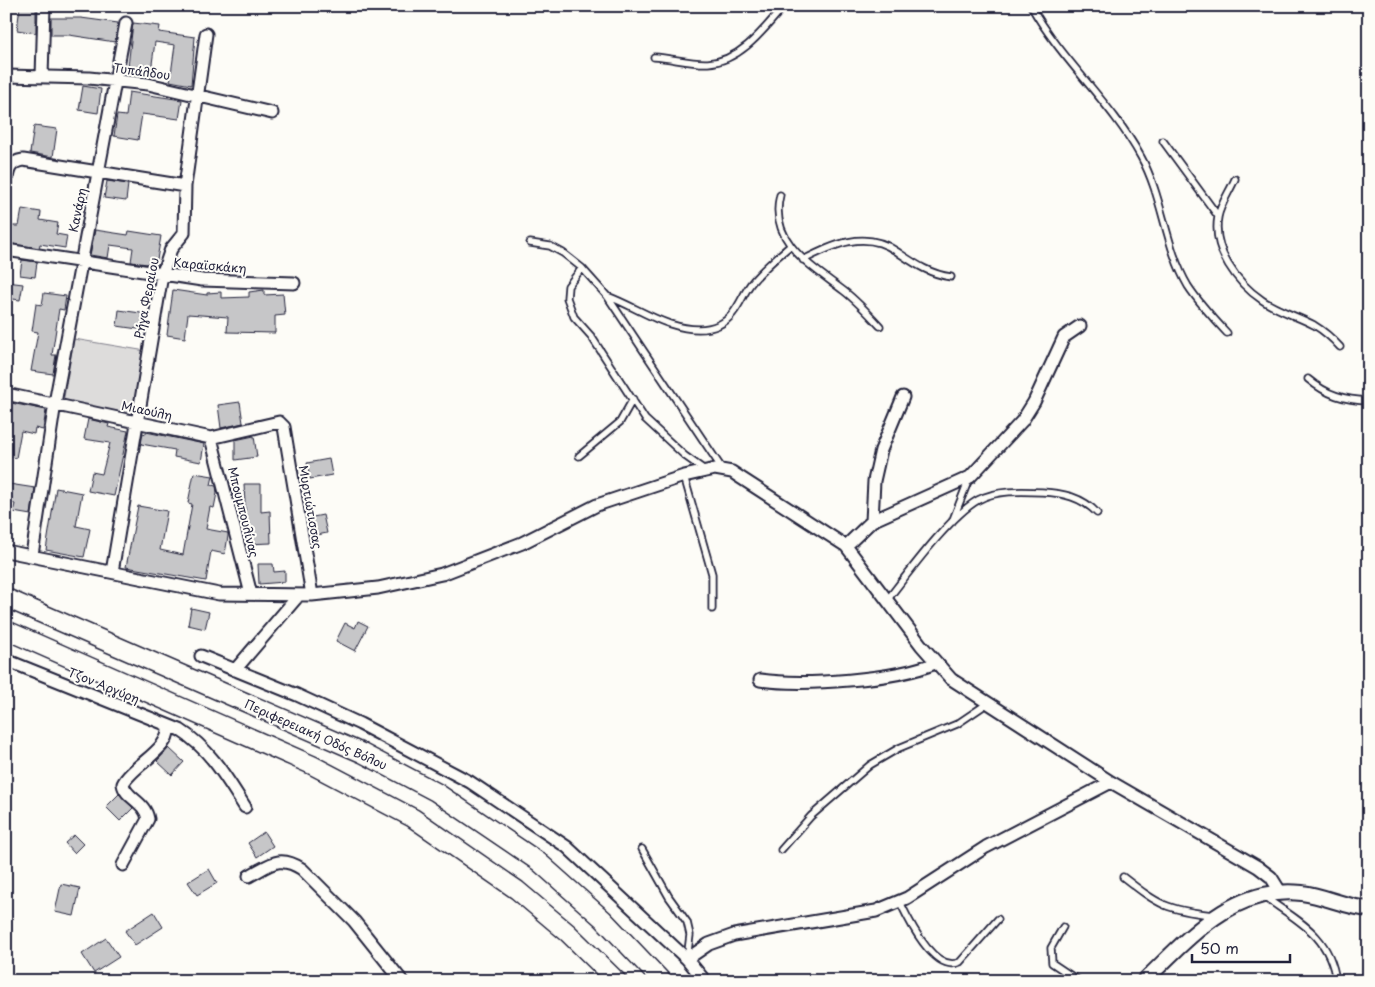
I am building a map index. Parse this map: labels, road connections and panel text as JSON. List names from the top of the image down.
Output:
{
  "streets": {
    "main road": ["Περιφερειακή Οδός Βόλου"],
    "street": [
      "Τυπάλδου",
      "Κανάρη",
      "Καραϊσκάκη",
      "Ρήγα Φεραίου",
      "Μιαούλη",
      "Μυρτιώτισσας",
      "Μπουμπουλίνας",
      "Τζον Αργύρη"
    ]
  },
  "crossings": [
    ["Τυπάλδου", "Κανάρη"],
    ["Τυπάλδου", "Ρήγα Φεραίου"],
    ["Κανάρη", "Καραϊσκάκη"],
    ["Κανάρη", "Μιαούλη"],
    ["Καραϊσκάκη", "Ρήγα Φεραίου"],
    ["Ρήγα Φεραίου", "Μιαούλη"],
    ["Μιαούλη", "Μυρτιώτισσας"],
    ["Μιαούλη", "Μπουμπουλίνας"]
  ],
  "scale_bar": "50 m"
}
